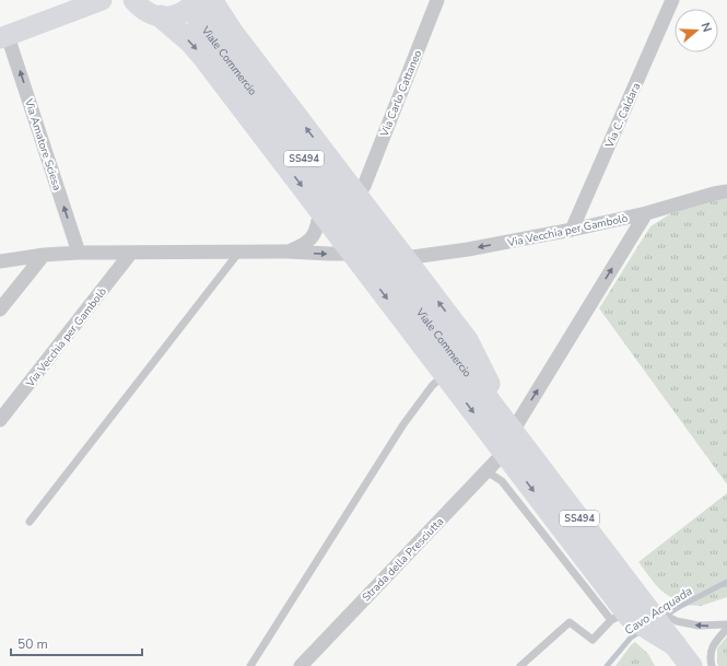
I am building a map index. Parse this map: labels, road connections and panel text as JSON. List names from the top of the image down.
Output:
{
  "streets": {
    "main road": ["Viale Commercio", "SS494"],
    "street": [
      "Via Carlo Cattaneo",
      "Via C. Caldara",
      "Via Amatore Sciesa",
      "Via Vecchia per Gambolò",
      "Strada della Presciutta"
    ]
  },
  "crossings": [
    ["Via C. Caldara", "Via Vecchia per Gambolò"]
  ],
  "one_way": ["Via Amatore Sciesa"],
  "water": ["Cavo Acquada"],
  "scale_bar": "50 m",
  "north": "right"
}
